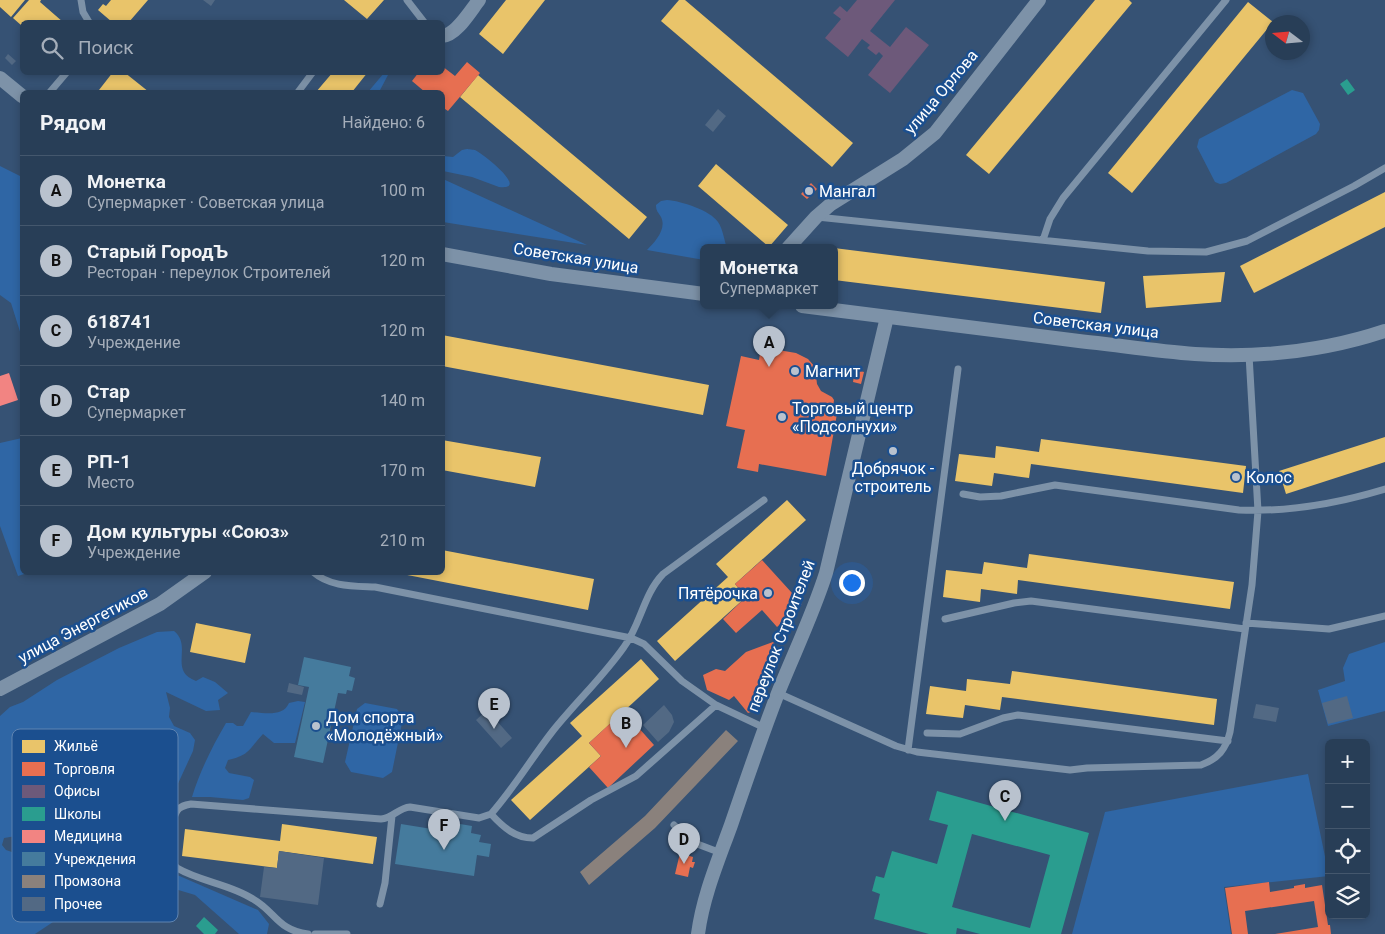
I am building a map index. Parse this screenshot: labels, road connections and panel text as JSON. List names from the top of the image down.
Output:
{
  "streets": {
    "street": [
      "улица Орлова",
      "Советская улица",
      "улица Энергетиков",
      "переулок Строителей"
    ]
  },
  "crossings": [
    ["Советская улица", "переулок Строителей"]
  ],
  "places": [
    "Мангал",
    "Магнит",
    "Торговый центр «Подсолнухи»",
    "Добрячок - строитель",
    "Колос",
    "Пятёрочка",
    "Дом спорта «Молодёжный»"
  ],
  "legend": [
    "Жильё",
    "Торговля",
    "Офисы",
    "Школы",
    "Медицина",
    "Учреждения",
    "Промзона",
    "Прочее"
  ],
  "north": "left",
  "page": {
    "search": "Поиск",
    "heading": ["Рядом", "Найдено: 6"],
    "list": [
      {
        "mark": "A",
        "name": "Монетка",
        "note": "Супермаркет · Советская улица",
        "value": "100 m"
      },
      {
        "mark": "B",
        "name": "Старый ГородЪ",
        "note": "Ресторан · переулок Строителей",
        "value": "120 m"
      },
      {
        "mark": "C",
        "name": "618741",
        "note": "Учреждение",
        "value": "120 m"
      },
      {
        "mark": "D",
        "name": "Стар",
        "note": "Супермаркет",
        "value": "140 m"
      },
      {
        "mark": "E",
        "name": "РП-1",
        "note": "Место",
        "value": "170 m"
      },
      {
        "mark": "F",
        "name": "Дом культуры «Союз»",
        "note": "Учреждение",
        "value": "210 m"
      }
    ],
    "popup": ["Монетка", "Супермаркет"],
    "pins": [
      "A",
      "E",
      "B",
      "C",
      "F",
      "D"
    ],
    "map_buttons": ["+", "−"]
  }
}
